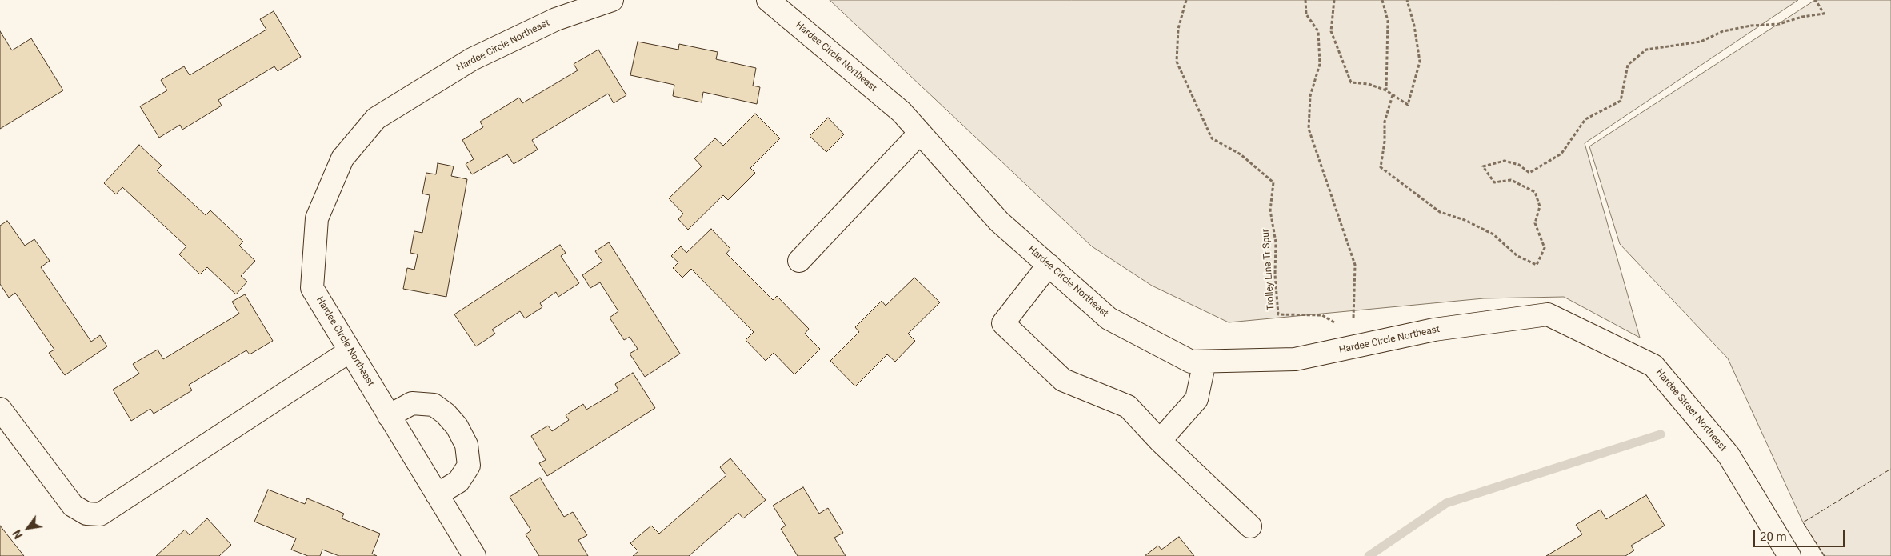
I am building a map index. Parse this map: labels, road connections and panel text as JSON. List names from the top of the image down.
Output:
{
  "streets": {
    "street": ["Hardee Circle Northeast", "Hardee Street Northeast"],
    "path": ["Trolley Line Tr Spur"]
  },
  "crossings": [
    ["Hardee Circle Northeast", "Hardee Street Northeast"]
  ],
  "scale_bar": "20 m",
  "north": "bottom left"
}
